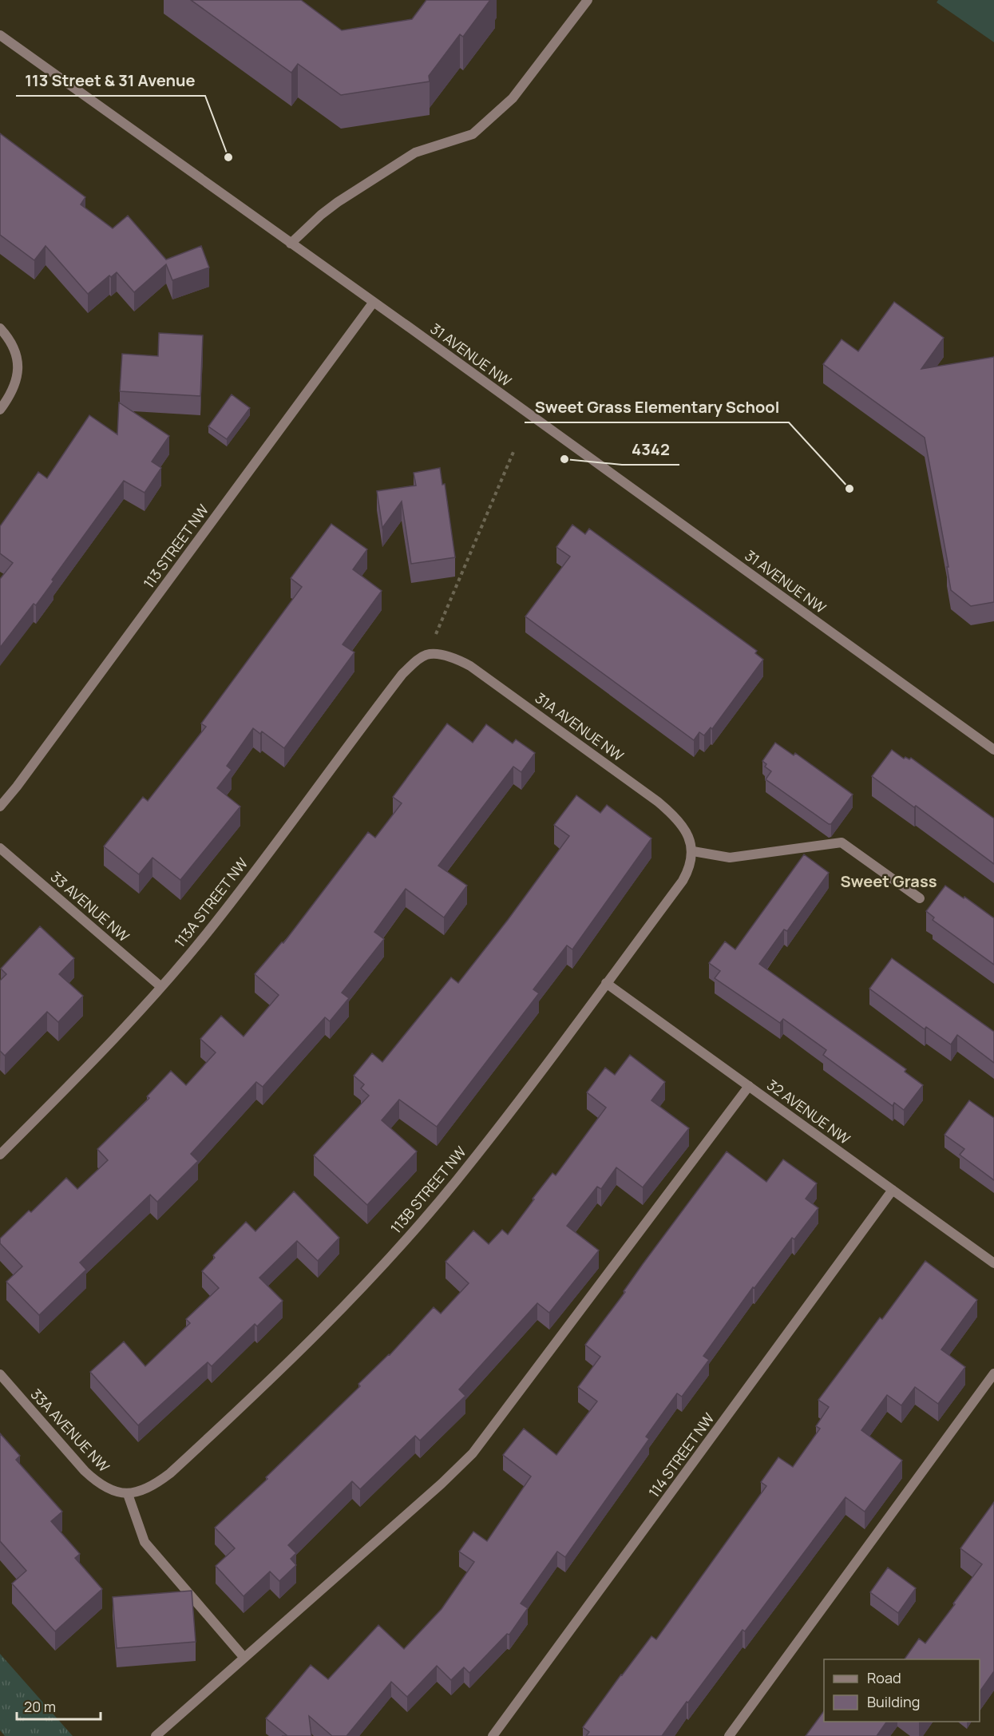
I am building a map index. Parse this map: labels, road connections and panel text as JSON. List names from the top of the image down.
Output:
{
  "streets": {
    "street": [
      "31 AVENUE NW",
      "113 STREET NW",
      "31A AVENUE NW",
      "113A STREET NW",
      "33 AVENUE NW",
      "32 AVENUE NW",
      "113B STREET NW",
      "33A AVENUE NW",
      "114 STREET NW"
    ]
  },
  "crossings": [
    ["31 AVENUE NW", "113 STREET NW"],
    ["31A AVENUE NW", "113A STREET NW"],
    ["31A AVENUE NW", "113B STREET NW"],
    ["113A STREET NW", "33 AVENUE NW"],
    ["32 AVENUE NW", "113B STREET NW"],
    ["32 AVENUE NW", "114 STREET NW"],
    ["113B STREET NW", "33A AVENUE NW"]
  ],
  "districts": ["Sweet Grass"],
  "places": ["113 Street & 31 Avenue", "4342", "Sweet Grass Elementary School"],
  "legend": ["Road", "Building"],
  "scale_bar": "20 m"
}
